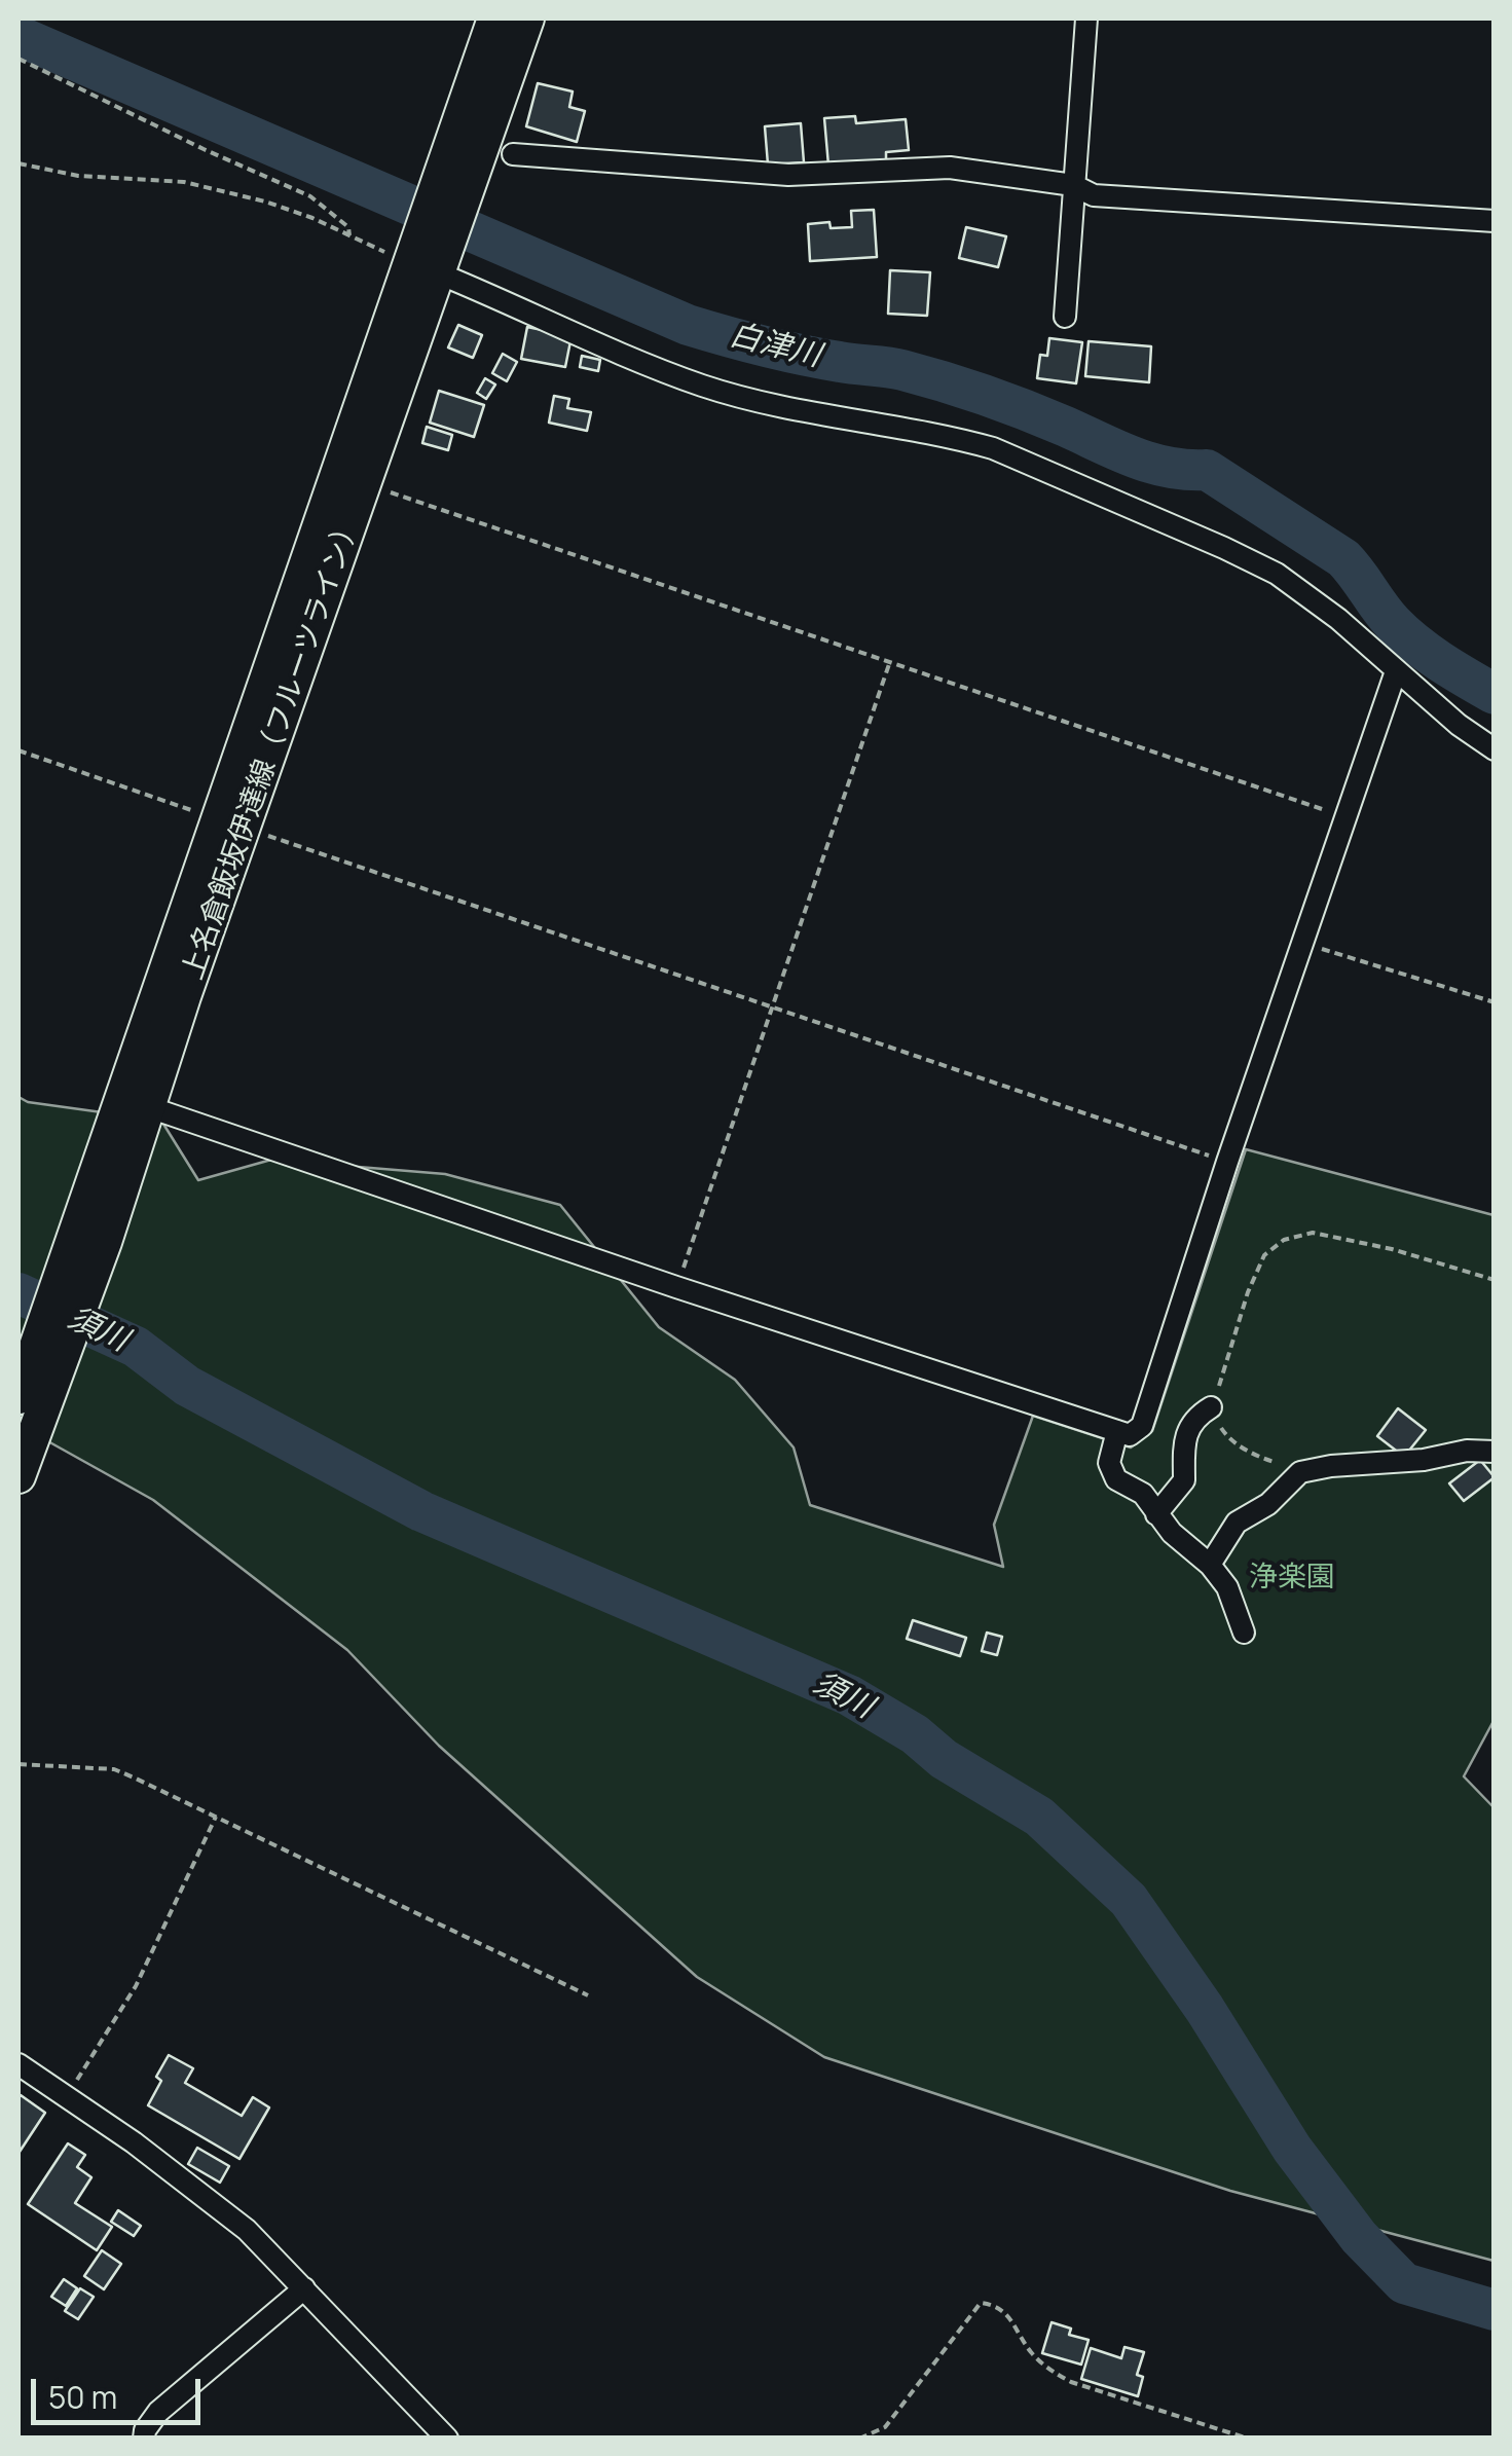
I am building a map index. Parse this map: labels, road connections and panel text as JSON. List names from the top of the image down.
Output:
{
  "streets": {
    "main road": ["上名倉飯坂伊達線（フルーツライン）"]
  },
  "water": ["白津川", "須川"],
  "parks": ["浄楽園"],
  "scale_bar": "50 m"
}
